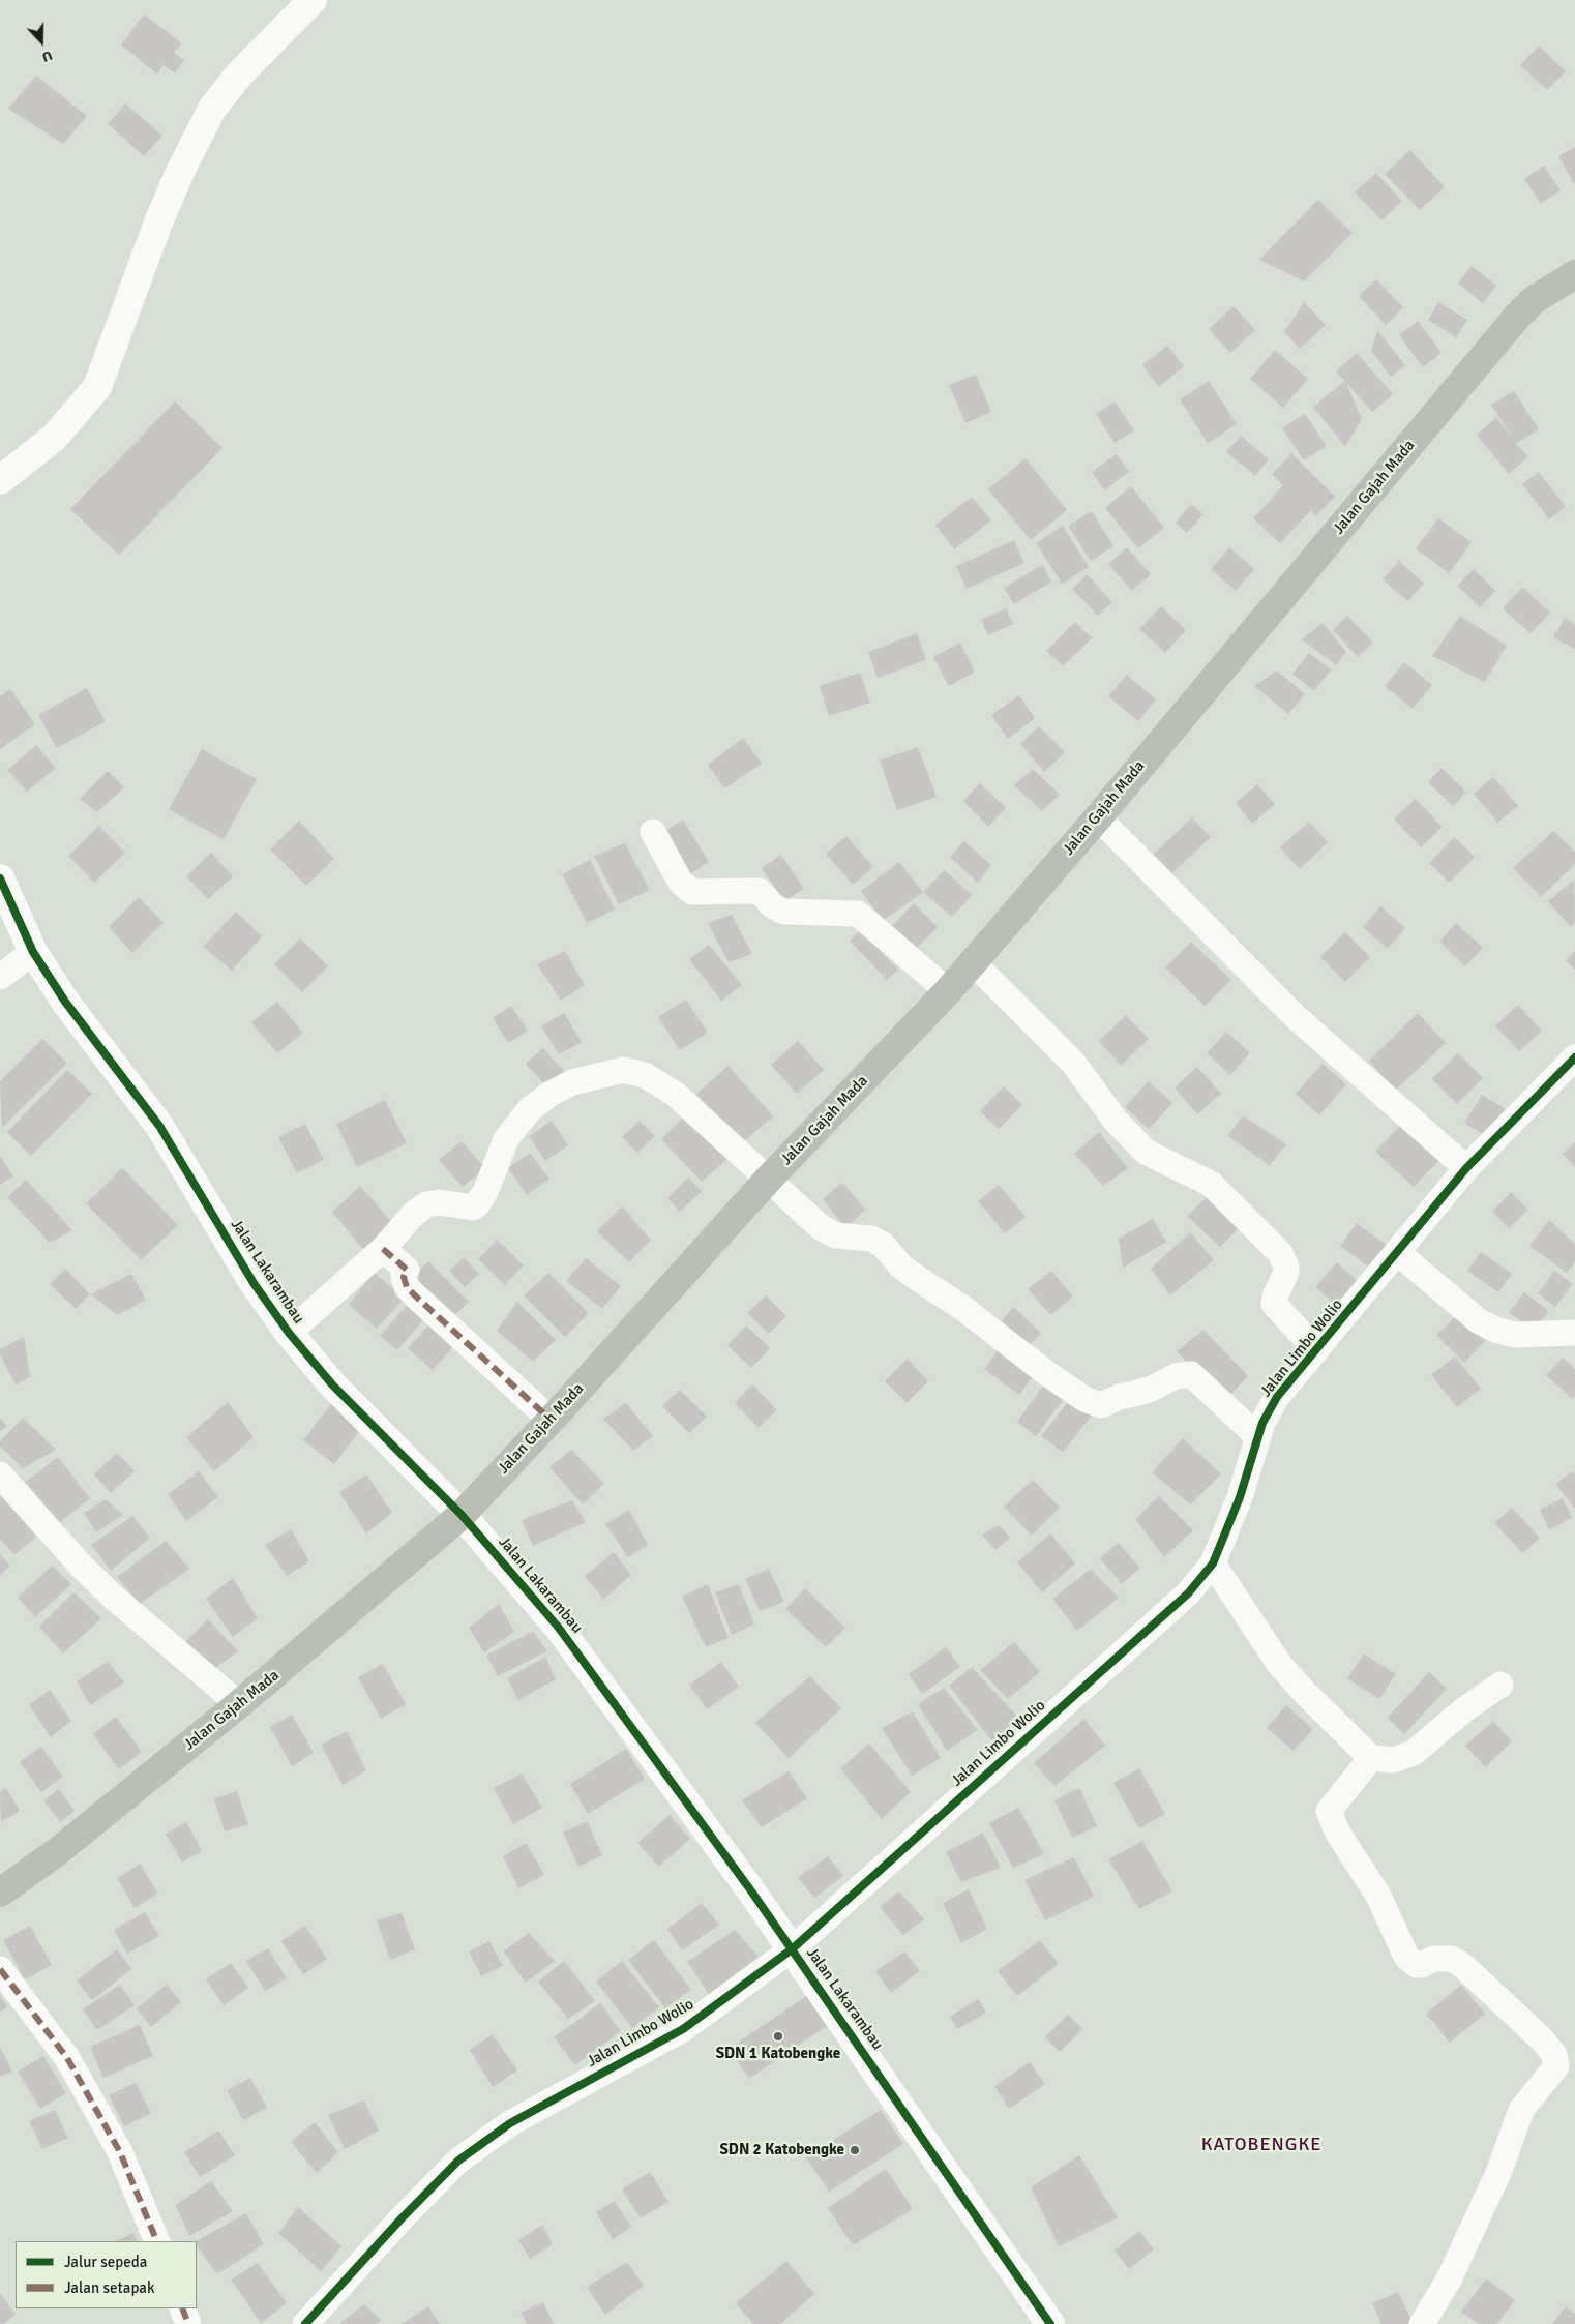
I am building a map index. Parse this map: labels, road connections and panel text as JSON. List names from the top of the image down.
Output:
{
  "streets": {
    "highway": ["Jalan Gajah Mada"],
    "street": ["Jalan Lakarambau", "Jalan Limbo Wolio"]
  },
  "crossings": [
    ["Jalan Gajah Mada", "Jalan Lakarambau"],
    ["Jalan Lakarambau", "Jalan Limbo Wolio"]
  ],
  "districts": ["KATOBENGKE"],
  "places": ["SDN 1 Katobengke", "SDN 2 Katobengke"],
  "legend": ["Jalur sepeda", "Jalan setapak"],
  "north": "bottom"
}
